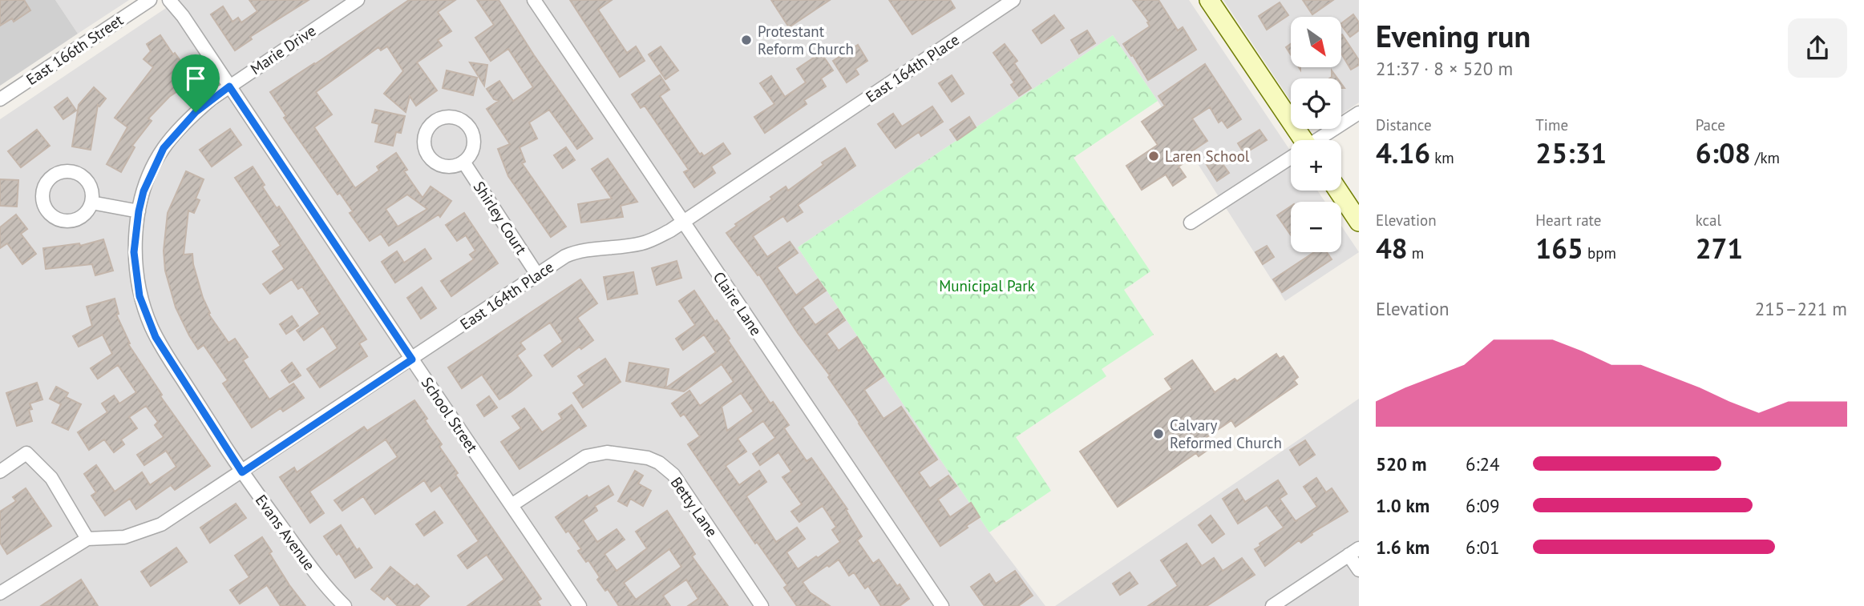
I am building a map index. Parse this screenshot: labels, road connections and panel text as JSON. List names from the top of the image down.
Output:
{
  "streets": {
    "street": [
      "East 166th Street",
      "Marie Drive",
      "East 164th Place",
      "Shirley Court",
      "Claire Lane",
      "School Street",
      "Betty Lane",
      "Evans Avenue"
    ]
  },
  "crossings": [
    ["Marie Drive", "School Street"],
    ["Marie Drive", "Evans Avenue"],
    ["East 164th Place", "Shirley Court"],
    ["East 164th Place", "Claire Lane"],
    ["East 164th Place", "School Street"],
    ["East 164th Place", "Evans Avenue"],
    ["School Street", "Betty Lane"]
  ],
  "parks": ["Municipal Park"],
  "places": ["Protestant Reform Church", "Laren School", "Calvary Reformed Church"],
  "north": "bottom right",
  "page": {
    "heading": ["Evening run", "21:37 · 8 × 520 m"],
    "map_buttons": ["+", "−"],
    "stats": [
      ["Distance", "4.16 km"],
      ["Time", "25:31"],
      ["Pace", "6:08 /km"],
      ["Elevation", "48 m"],
      ["Heart rate", "165 bpm"],
      ["kcal", "271"]
    ],
    "chart": ["Elevation", "215–221 m"],
    "list": [
      {
        "name": "520 m",
        "note": "6:24"
      },
      {
        "name": "1.0 km",
        "note": "6:09"
      },
      {
        "name": "1.6 km",
        "note": "6:01"
      }
    ]
  }
}
